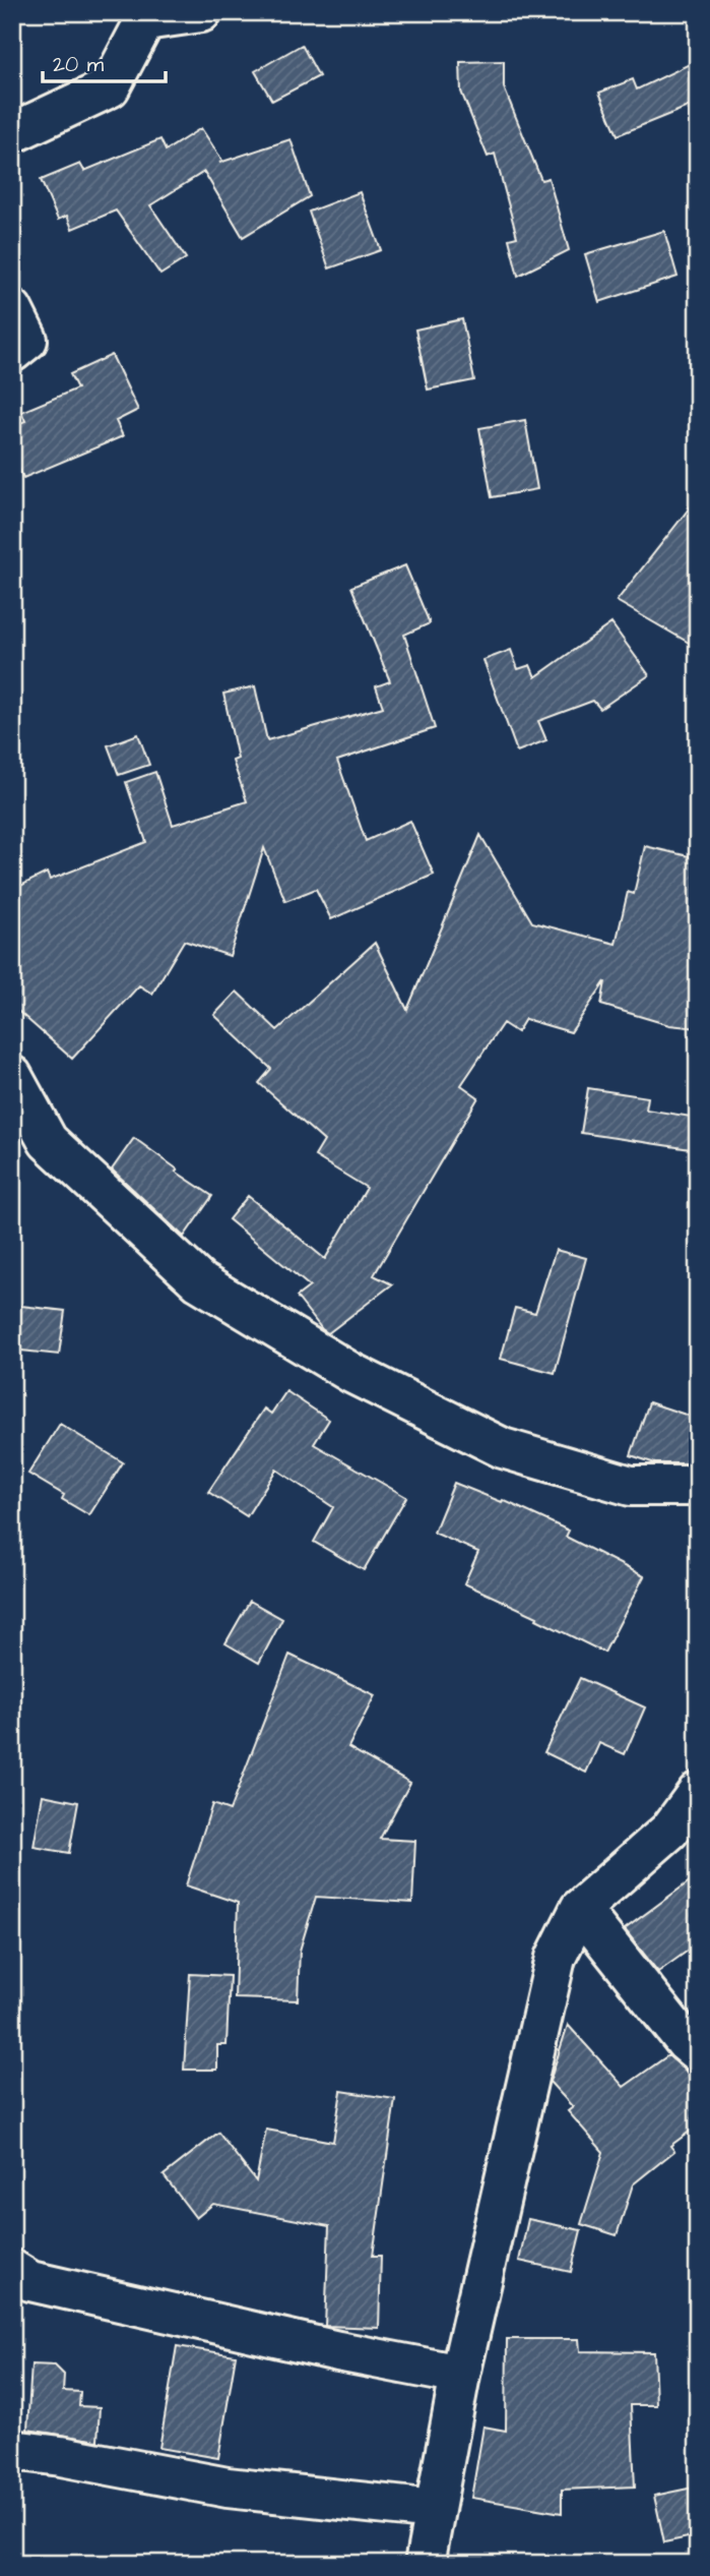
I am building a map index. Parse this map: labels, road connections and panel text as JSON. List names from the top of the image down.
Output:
{
  "scale_bar": "20 m"
}
